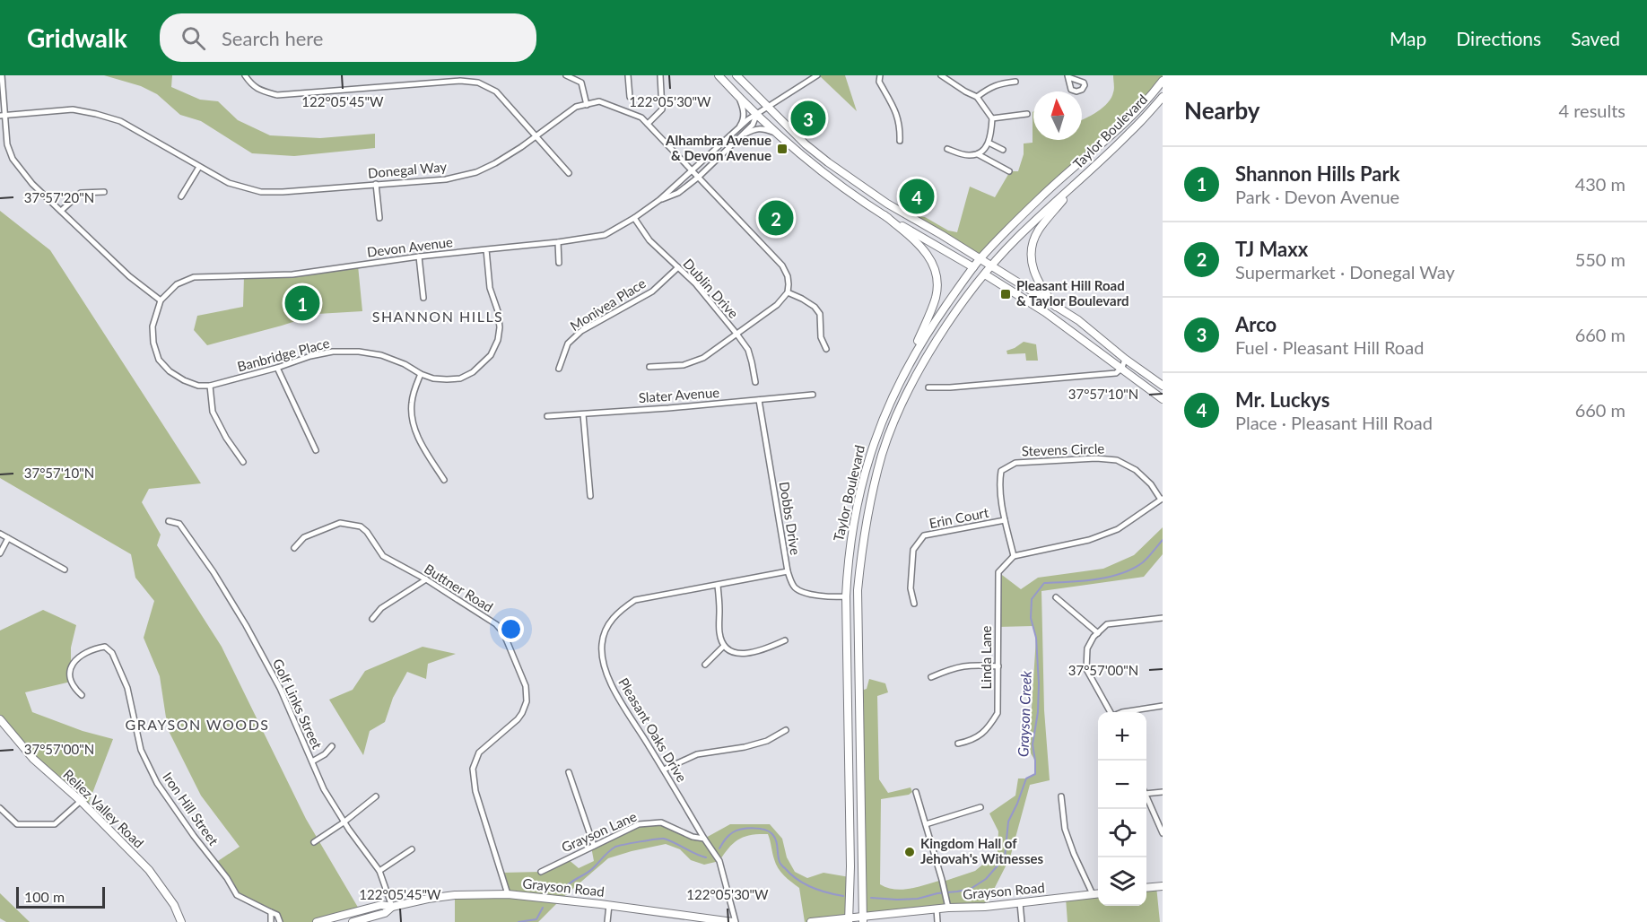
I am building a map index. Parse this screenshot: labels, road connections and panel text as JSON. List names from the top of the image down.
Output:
{
  "streets": {
    "main road": ["Taylor Boulevard", "Reliez Valley Road", "Grayson Road"],
    "street": [
      "Donegal Way",
      "Devon Avenue",
      "Dublin Drive",
      "Monivea Place",
      "Banbridge Place",
      "Slater Avenue",
      "Stevens Circle",
      "Dobbs Drive",
      "Erin Court",
      "Buttner Road",
      "Linda Lane",
      "Golf Links Street",
      "Pleasant Oaks Drive",
      "Iron Hill Street",
      "Grayson Lane"
    ]
  },
  "crossings": [
    ["Taylor Boulevard", "Dobbs Drive"],
    ["Taylor Boulevard", "Grayson Road"],
    ["Donegal Way", "Devon Avenue"],
    ["Devon Avenue", "Dublin Drive"],
    ["Devon Avenue", "Banbridge Place"],
    ["Dublin Drive", "Monivea Place"],
    ["Slater Avenue", "Dobbs Drive"],
    ["Stevens Circle", "Erin Court"],
    ["Dobbs Drive", "Pleasant Oaks Drive"],
    ["Buttner Road", "Grayson Road"],
    ["Golf Links Street", "Grayson Road"],
    ["Pleasant Oaks Drive", "Grayson Lane"]
  ],
  "districts": ["SHANNON HILLS", "GRAYSON WOODS"],
  "water": ["Grayson Creek"],
  "places": {
    "transit": ["Alhambra Avenue & Devon Avenue", "Pleasant Hill Road & Taylor Boulevard"],
    "other": ["Kingdom Hall of Jehovah's Witnesses"]
  },
  "scale_bar": "100 m",
  "north": "top",
  "page": {
    "header": "Gridwalk",
    "search": "Search here",
    "nav": ["Map", "Directions", "Saved"],
    "heading": ["Nearby", "4 results"],
    "pins": [
      "3",
      "4",
      "2",
      "1"
    ],
    "list": [
      {
        "mark": "1",
        "name": "Shannon Hills Park",
        "note": "Park · Devon Avenue",
        "value": "430 m"
      },
      {
        "mark": "2",
        "name": "TJ Maxx",
        "note": "Supermarket · Donegal Way",
        "value": "550 m"
      },
      {
        "mark": "3",
        "name": "Arco",
        "note": "Fuel · Pleasant Hill Road",
        "value": "660 m"
      },
      {
        "mark": "4",
        "name": "Mr. Luckys",
        "note": "Place · Pleasant Hill Road",
        "value": "660 m"
      }
    ],
    "map_buttons": ["+", "−"],
    "scale": "100 m"
  },
  "coordinates": [
    "122°05'45\"W",
    "122°05'30\"W",
    "37°57'20\"N",
    "37°57'10\"N",
    "37°57'00\"N"
  ]
}
